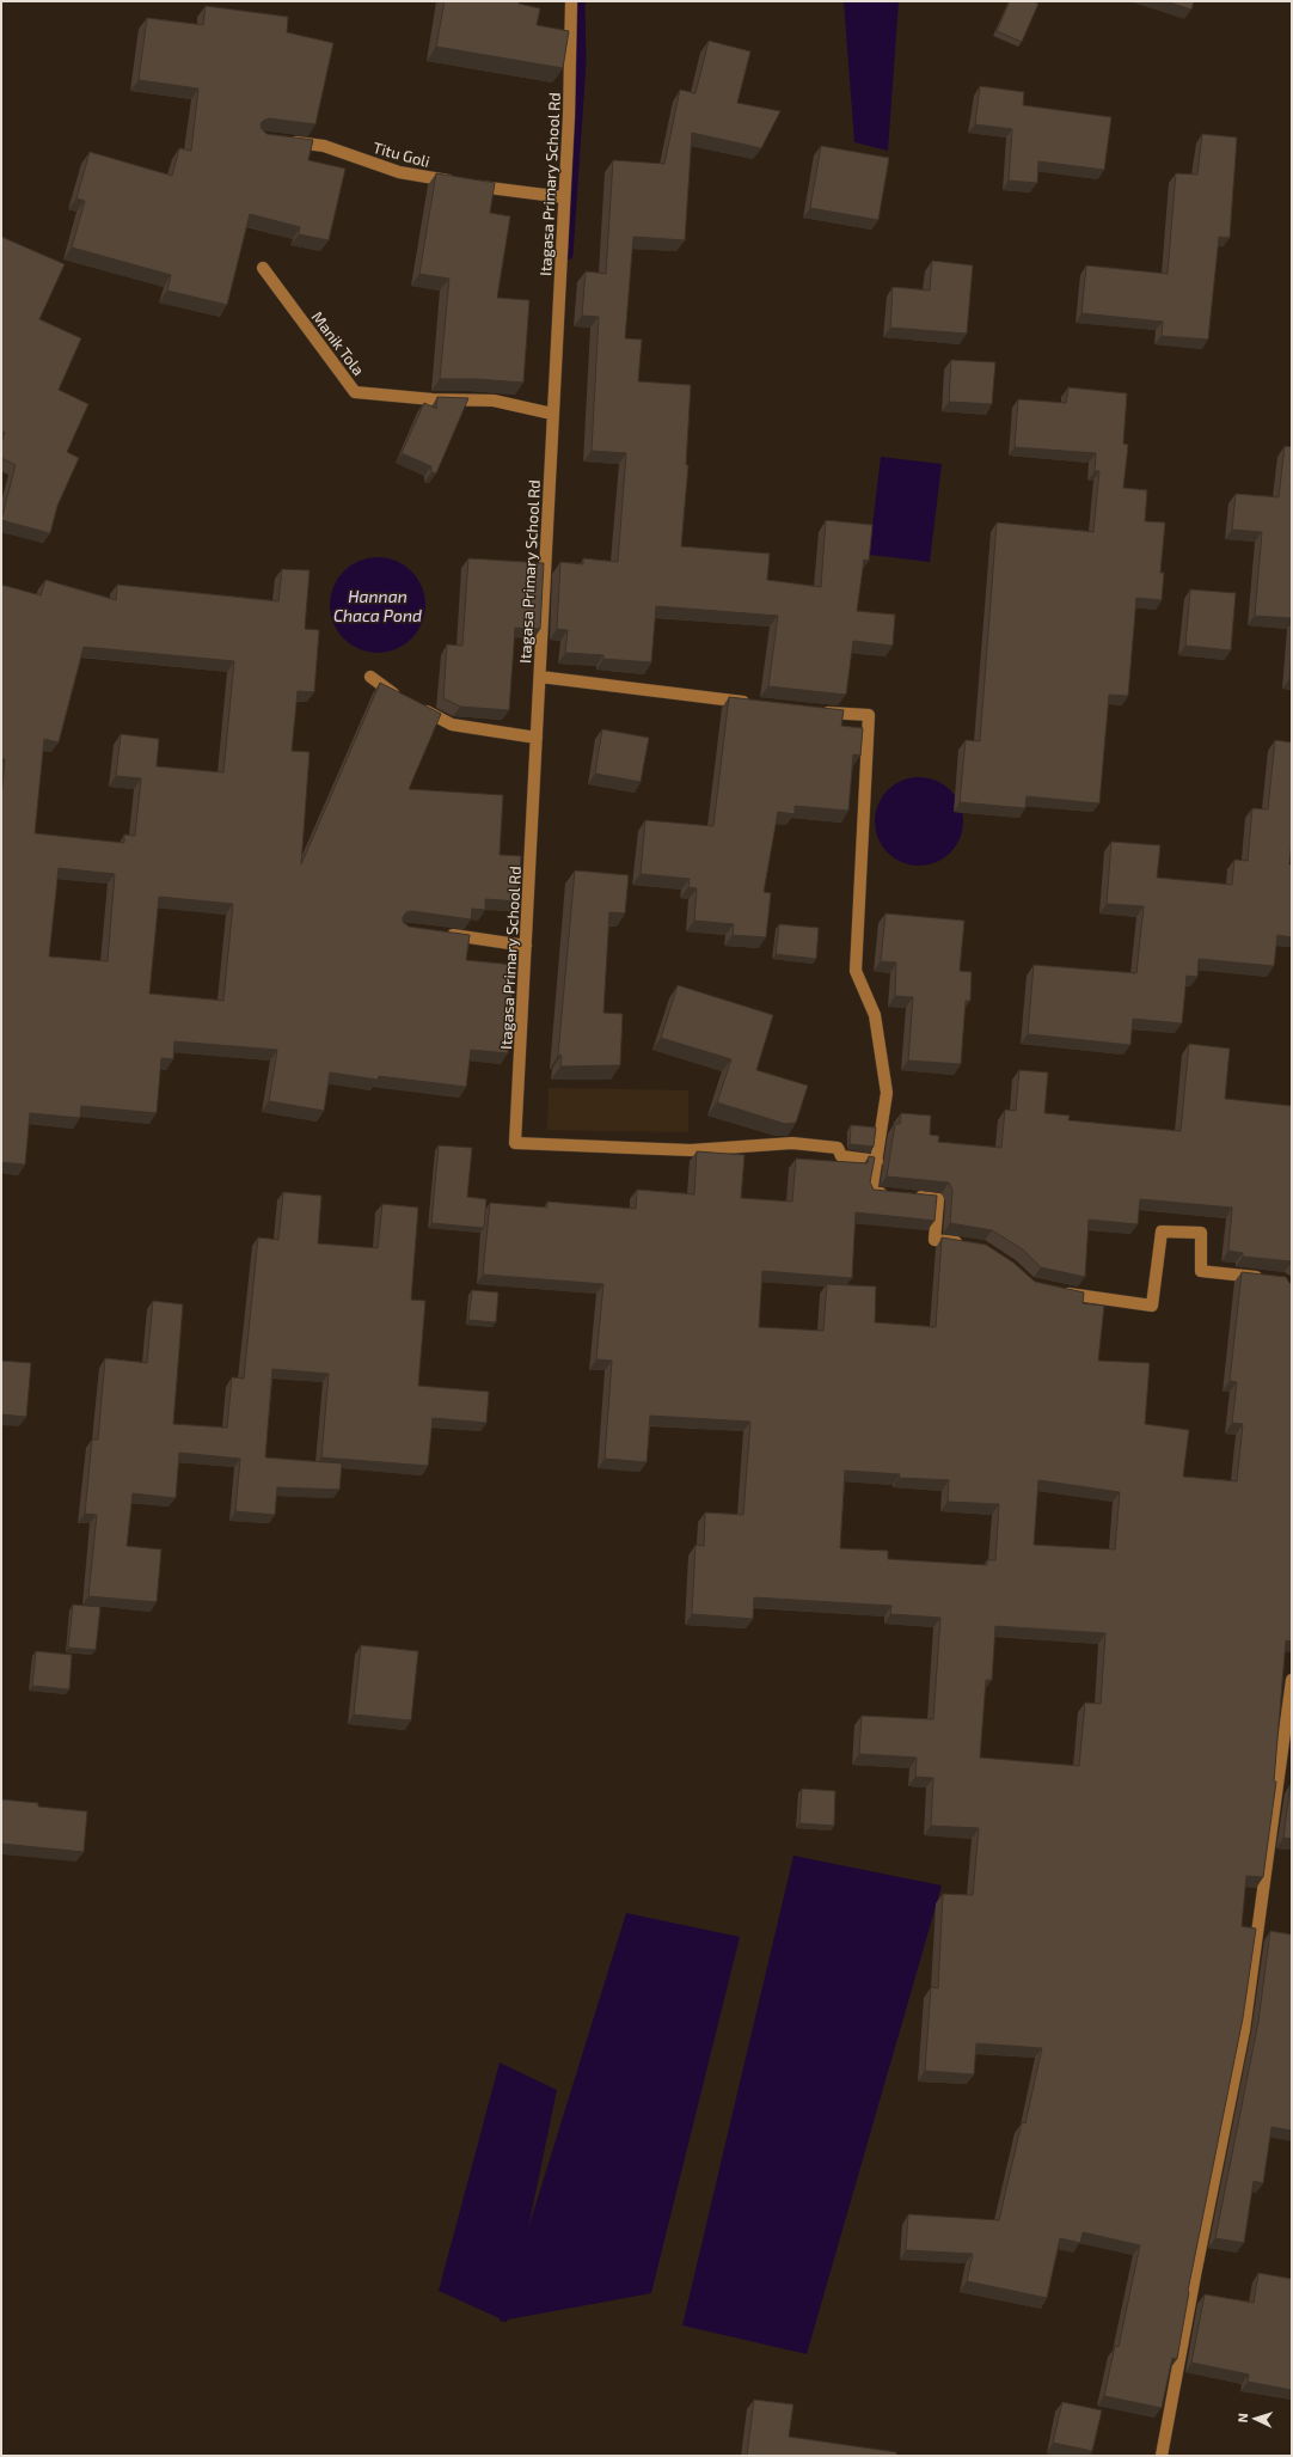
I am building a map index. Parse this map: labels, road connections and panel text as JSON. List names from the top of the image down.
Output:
{
  "streets": {
    "street": ["Titu Goli", "Itagasa Primary School Rd", "Manik Tola"]
  },
  "crossings": [
    ["Titu Goli", "Itagasa Primary School Rd"],
    ["Itagasa Primary School Rd", "Manik Tola"]
  ],
  "water": ["Hannan Chaca Pond"],
  "north": "left"
}
